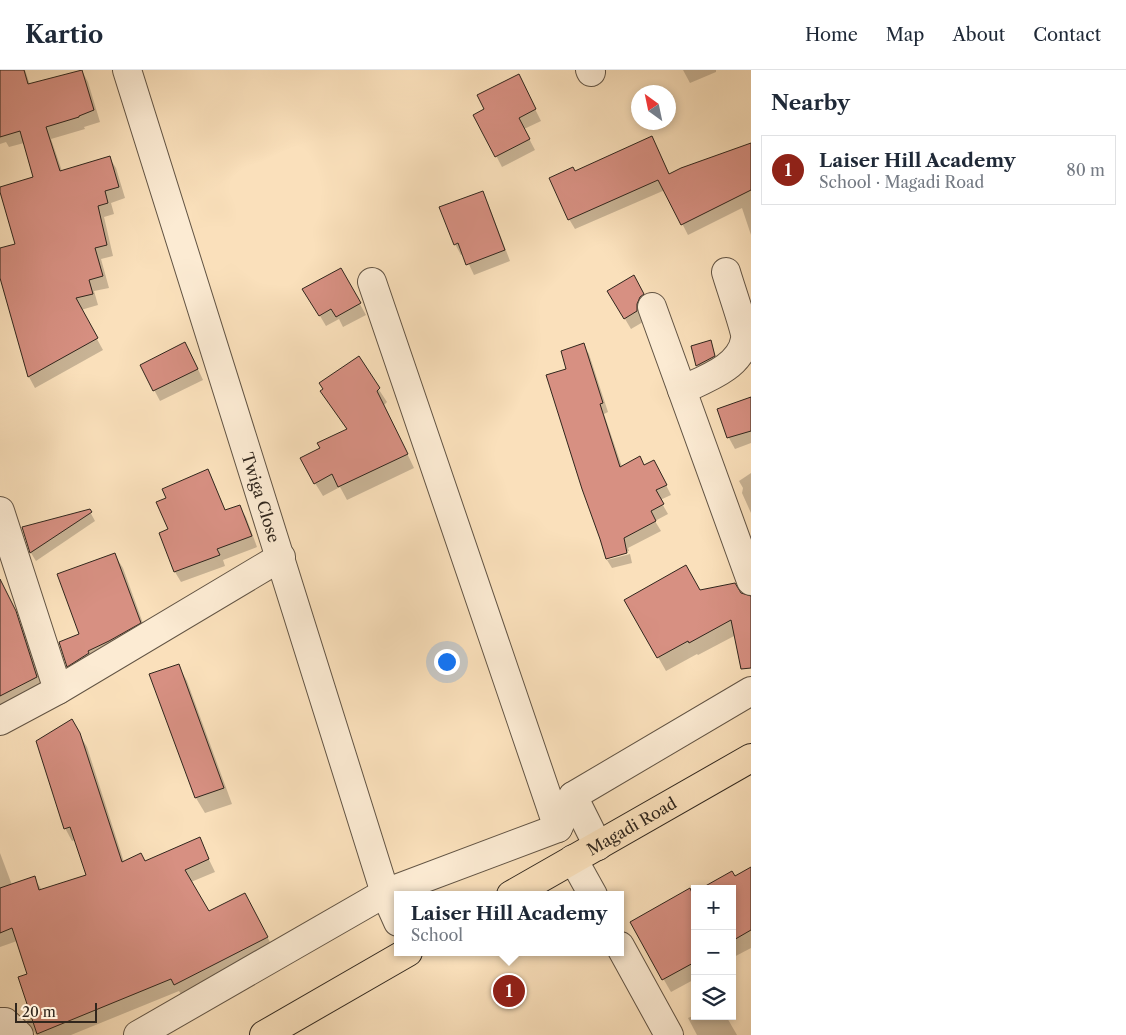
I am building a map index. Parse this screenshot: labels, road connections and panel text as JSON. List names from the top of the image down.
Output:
{
  "streets": {
    "highway": ["Magadi Road"],
    "street": ["Twiga Close"]
  },
  "scale_bar": "20 m",
  "north": "top left",
  "page": {
    "header": "Kartio",
    "nav": [
      "Home",
      "Map",
      "About",
      "Contact"
    ],
    "heading": "Nearby",
    "list": [
      {
        "mark": "1",
        "name": "Laiser Hill Academy",
        "note": "School · Magadi Road",
        "value": "80 m"
      }
    ],
    "map_buttons": ["+", "−"],
    "popup": ["Laiser Hill Academy", "School"],
    "pins": "1",
    "scale": "20 m"
  }
}
